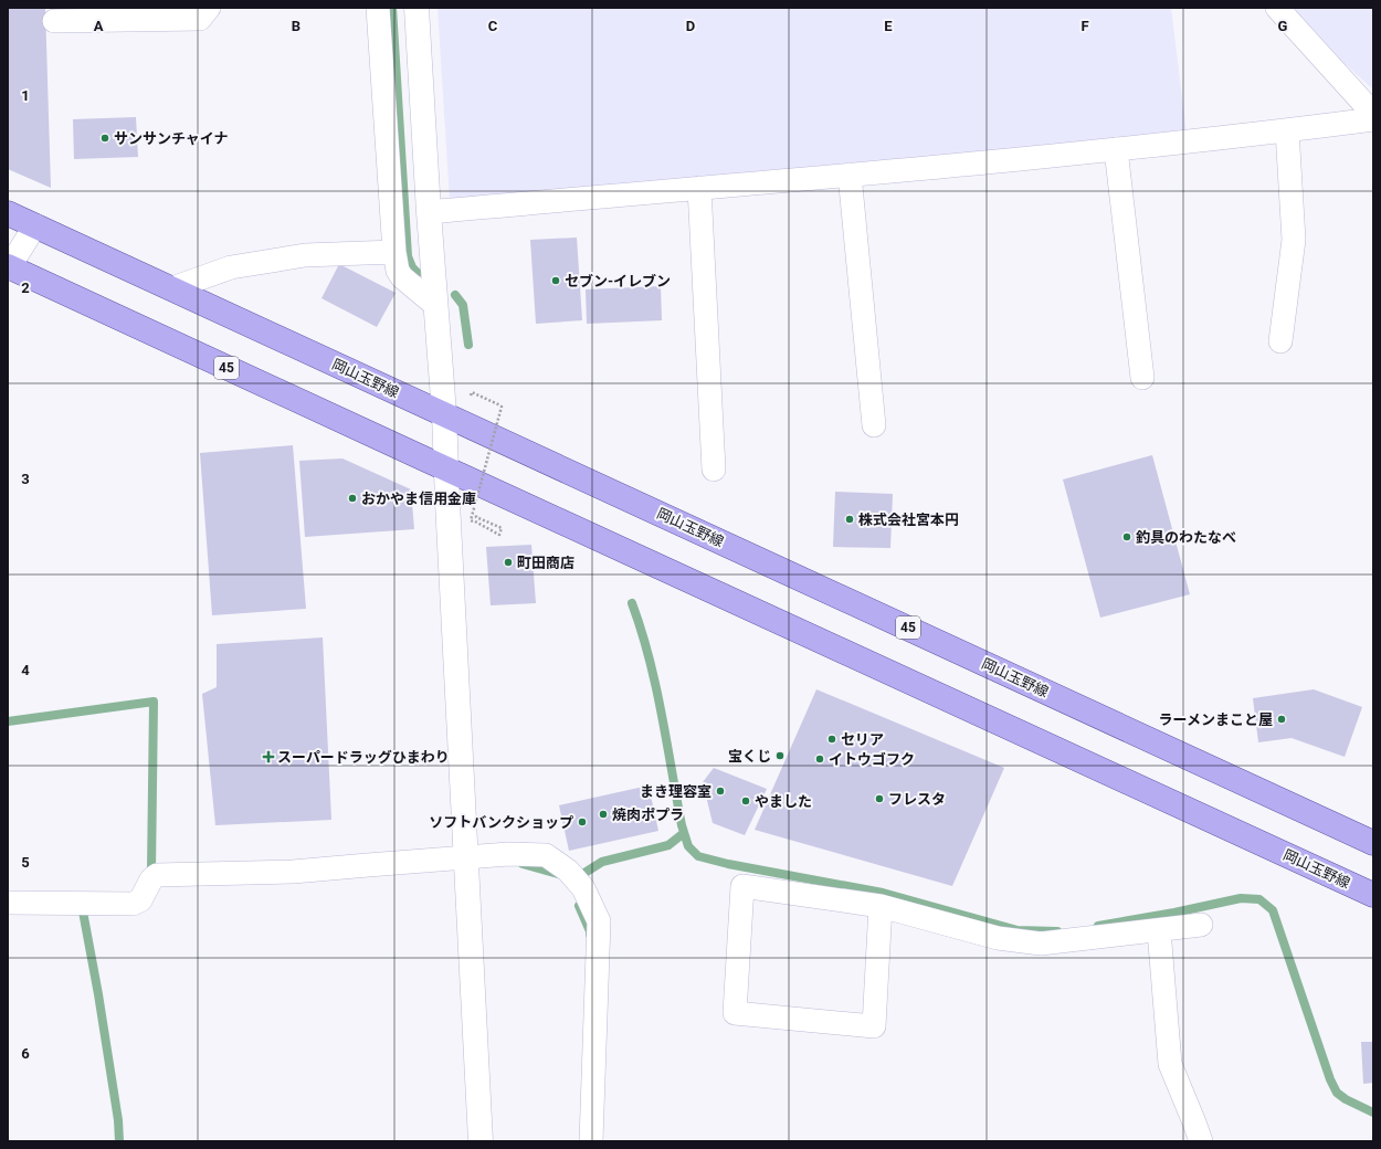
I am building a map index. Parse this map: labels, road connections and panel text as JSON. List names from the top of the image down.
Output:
{
  "streets": {
    "main road": ["45", "岡山玉野線"]
  },
  "places": {
    "other": [
      "サンサンチャイナ",
      "セブン-イレブン",
      "おかやま信用金庫",
      "株式会社宮本円",
      "釣具のわたなべ",
      "町田商店",
      "ラーメンまこと屋",
      "セリア",
      "宝くじ",
      "イトウゴフク",
      "まき理容室",
      "フレスタ",
      "やました",
      "焼肉ポプラ",
      "ソフトバンクショップ"
    ],
    "health": ["スーパードラッグひまわり"]
  },
  "grid": {
    "columns": [
      "A",
      "B",
      "C",
      "D",
      "E",
      "F",
      "G"
    ],
    "rows": [
      "1",
      "2",
      "3",
      "4",
      "5",
      "6"
    ]
  }
}
